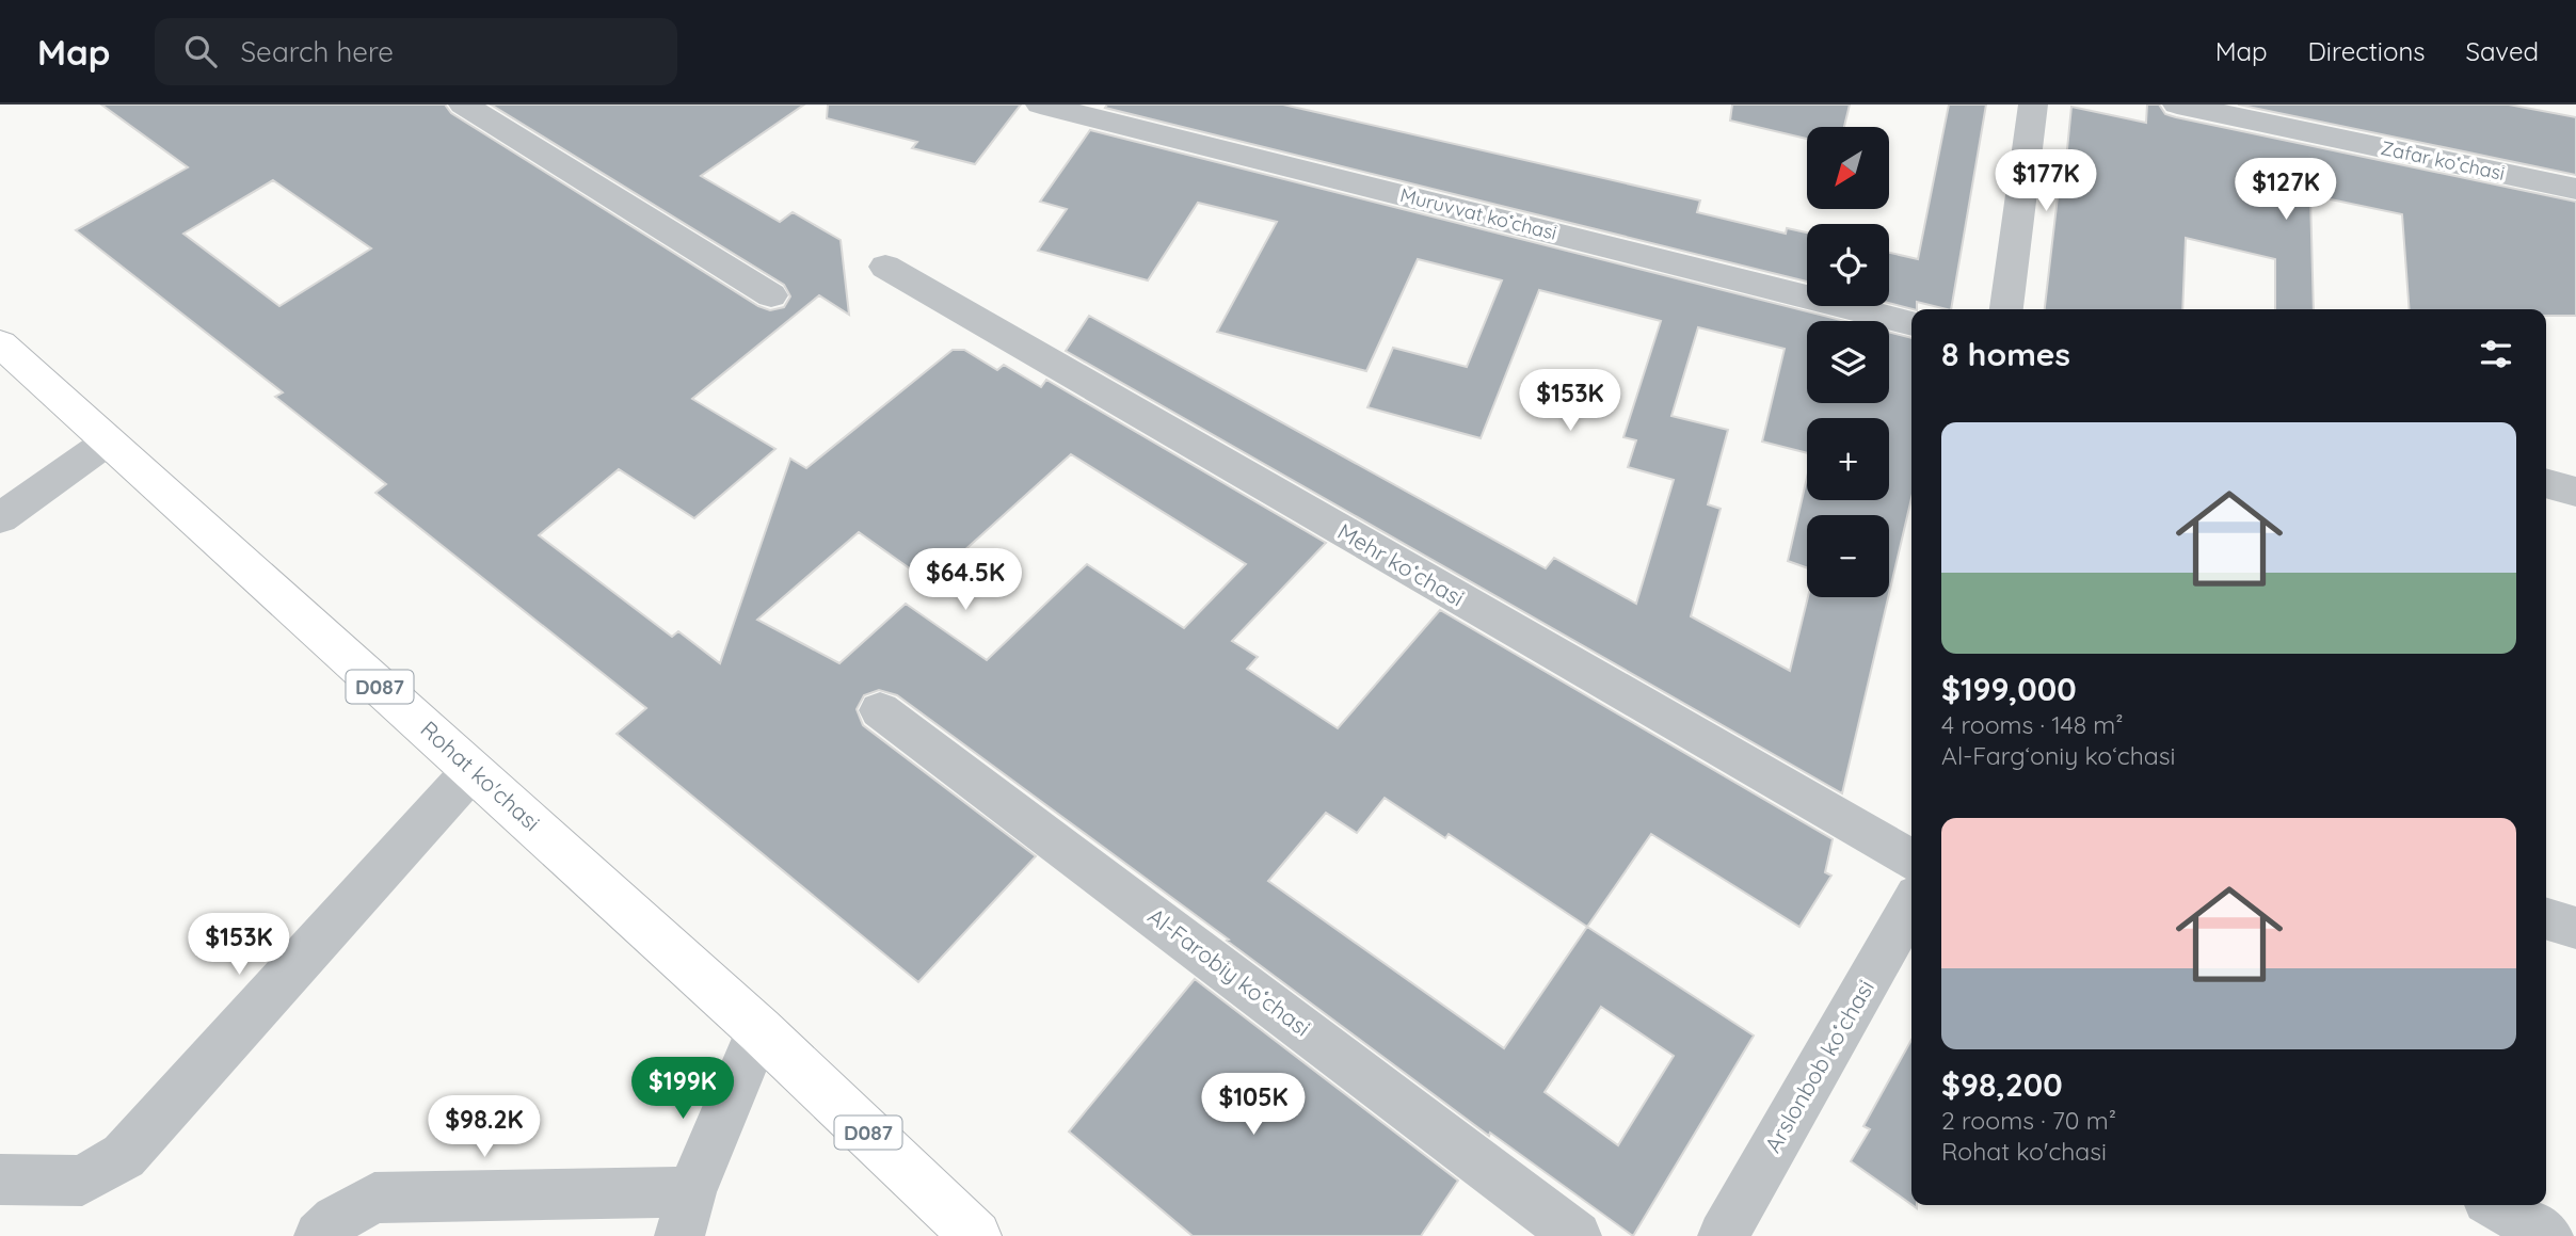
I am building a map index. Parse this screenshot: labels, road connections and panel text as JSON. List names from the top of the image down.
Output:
{
  "streets": {
    "main road": ["D087", "Rohat ko'chasi"],
    "street": [
      "Zafar koʻchasi",
      "Muruvvat koʻchasi",
      "Mehr koʻchasi",
      "Al-Farobiy koʻchasi",
      "Arslonbob koʻchasi"
    ]
  },
  "crossings": [
    ["D087", "Rohat ko'chasi"]
  ],
  "north": "bottom left",
  "page": {
    "header": "Map",
    "search": "Search here",
    "nav": ["Map", "Directions", "Saved"],
    "map_buttons": ["+", "−"],
    "price": [
      "$177K",
      "$127K",
      "$153K",
      "$64.5K",
      "$153K",
      "$199K",
      "$105K",
      "$98.2K"
    ],
    "heading": "8 homes",
    "list": [
      {
        "name": "$199,000",
        "note": "4 rooms · 148 m² · Al-Fargʻoniy koʻchasi"
      },
      {
        "name": "$98,200",
        "note": "2 rooms · 70 m² · Rohat ko'chasi"
      }
    ]
  }
}
